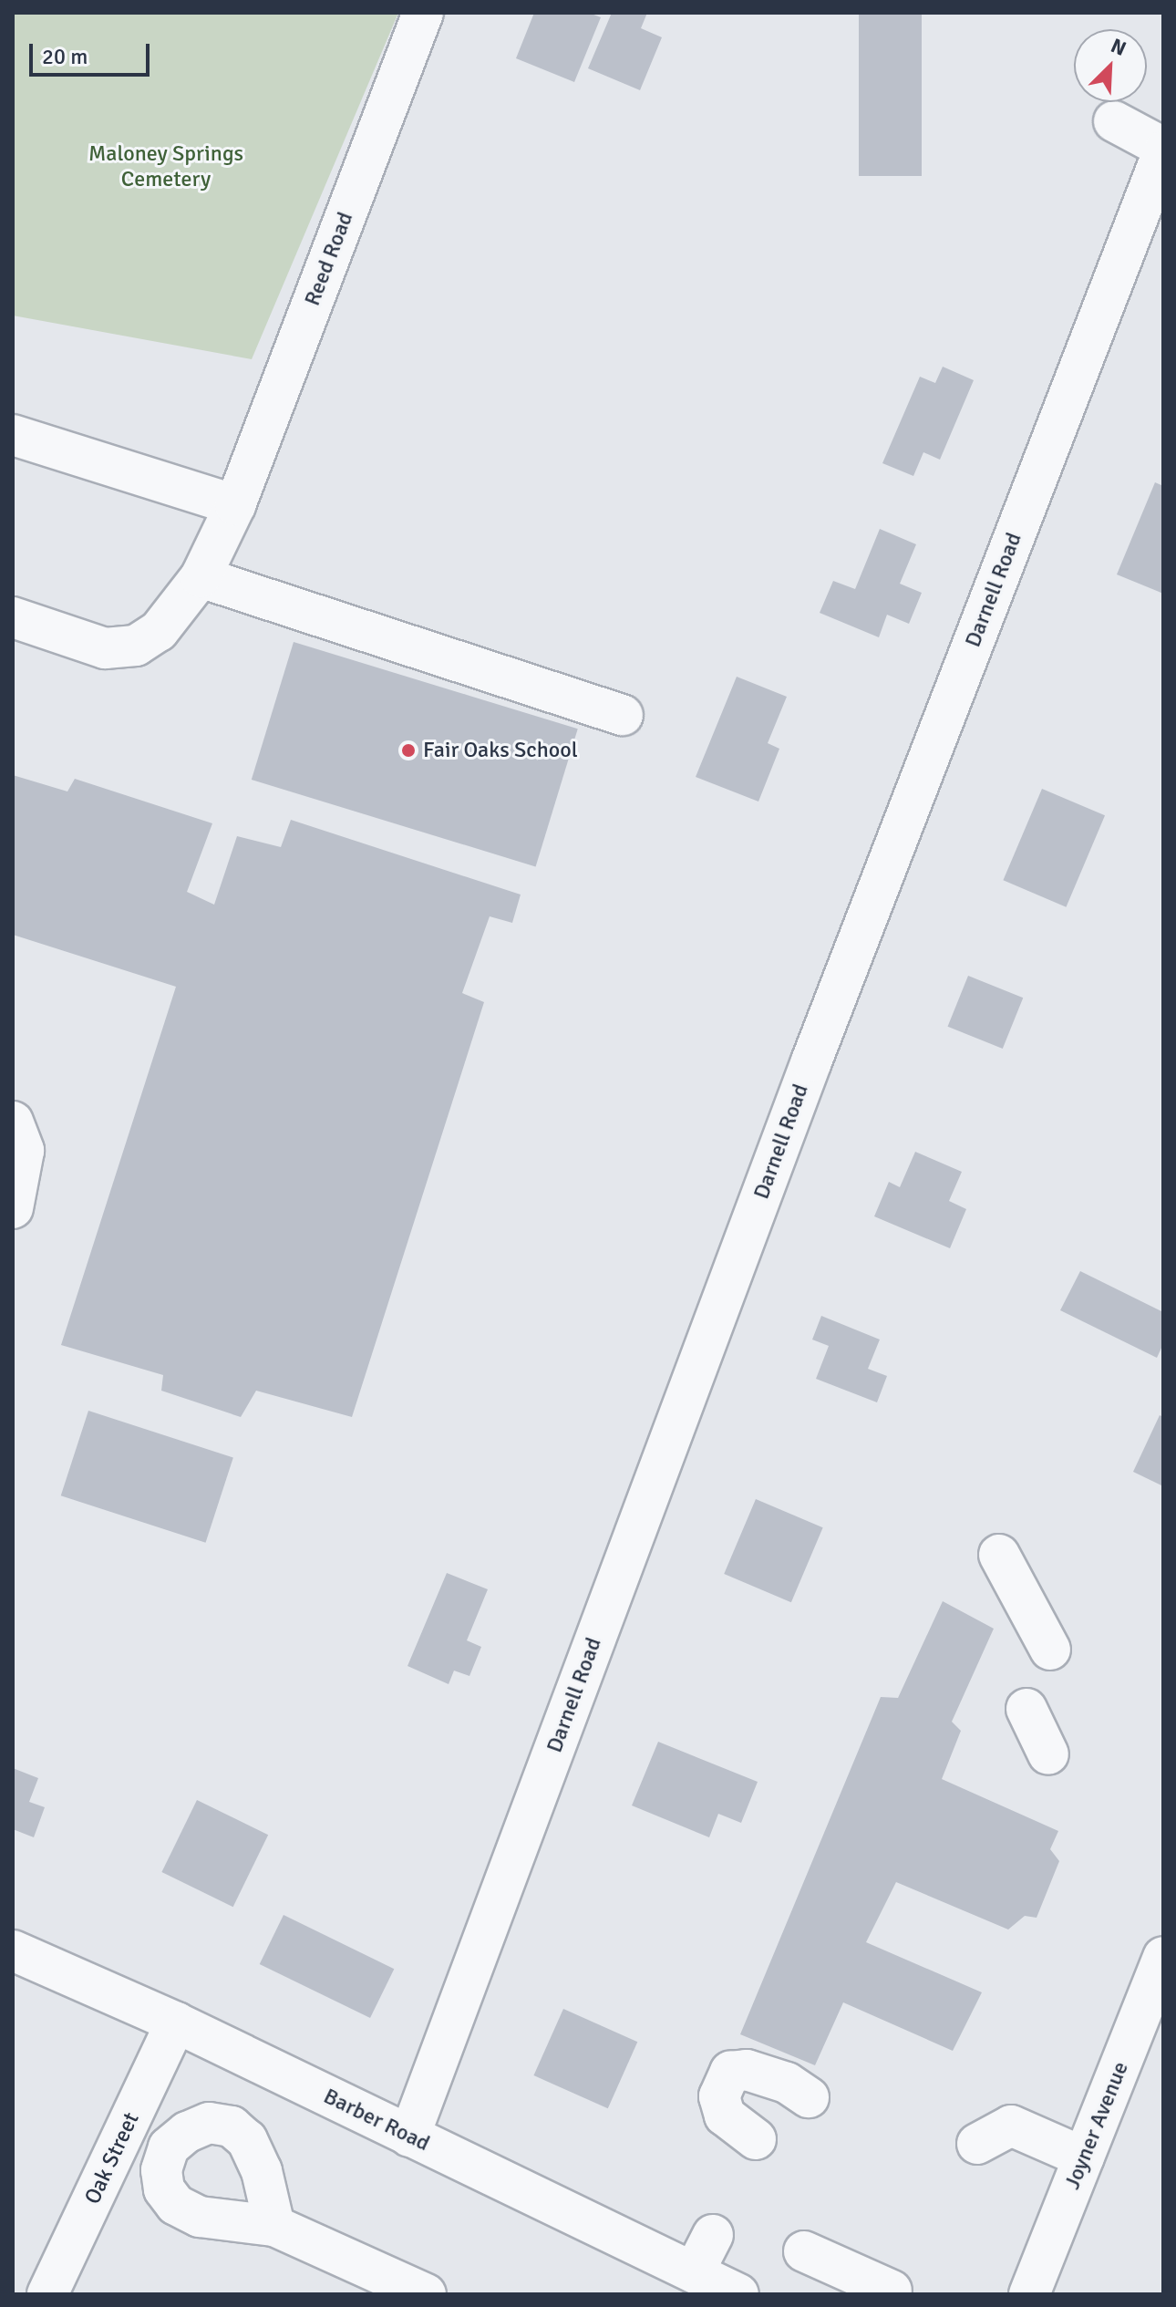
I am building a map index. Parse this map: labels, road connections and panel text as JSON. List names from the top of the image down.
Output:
{
  "streets": {
    "street": [
      "Reed Road",
      "Darnell Road",
      "Barber Road",
      "Joyner Avenue",
      "Oak Street"
    ]
  },
  "crossings": [
    ["Darnell Road", "Barber Road"],
    ["Barber Road", "Oak Street"]
  ],
  "parks": ["Maloney Springs Cemetery"],
  "places": ["Fair Oaks School"],
  "scale_bar": "20 m",
  "north": "top right"
}
